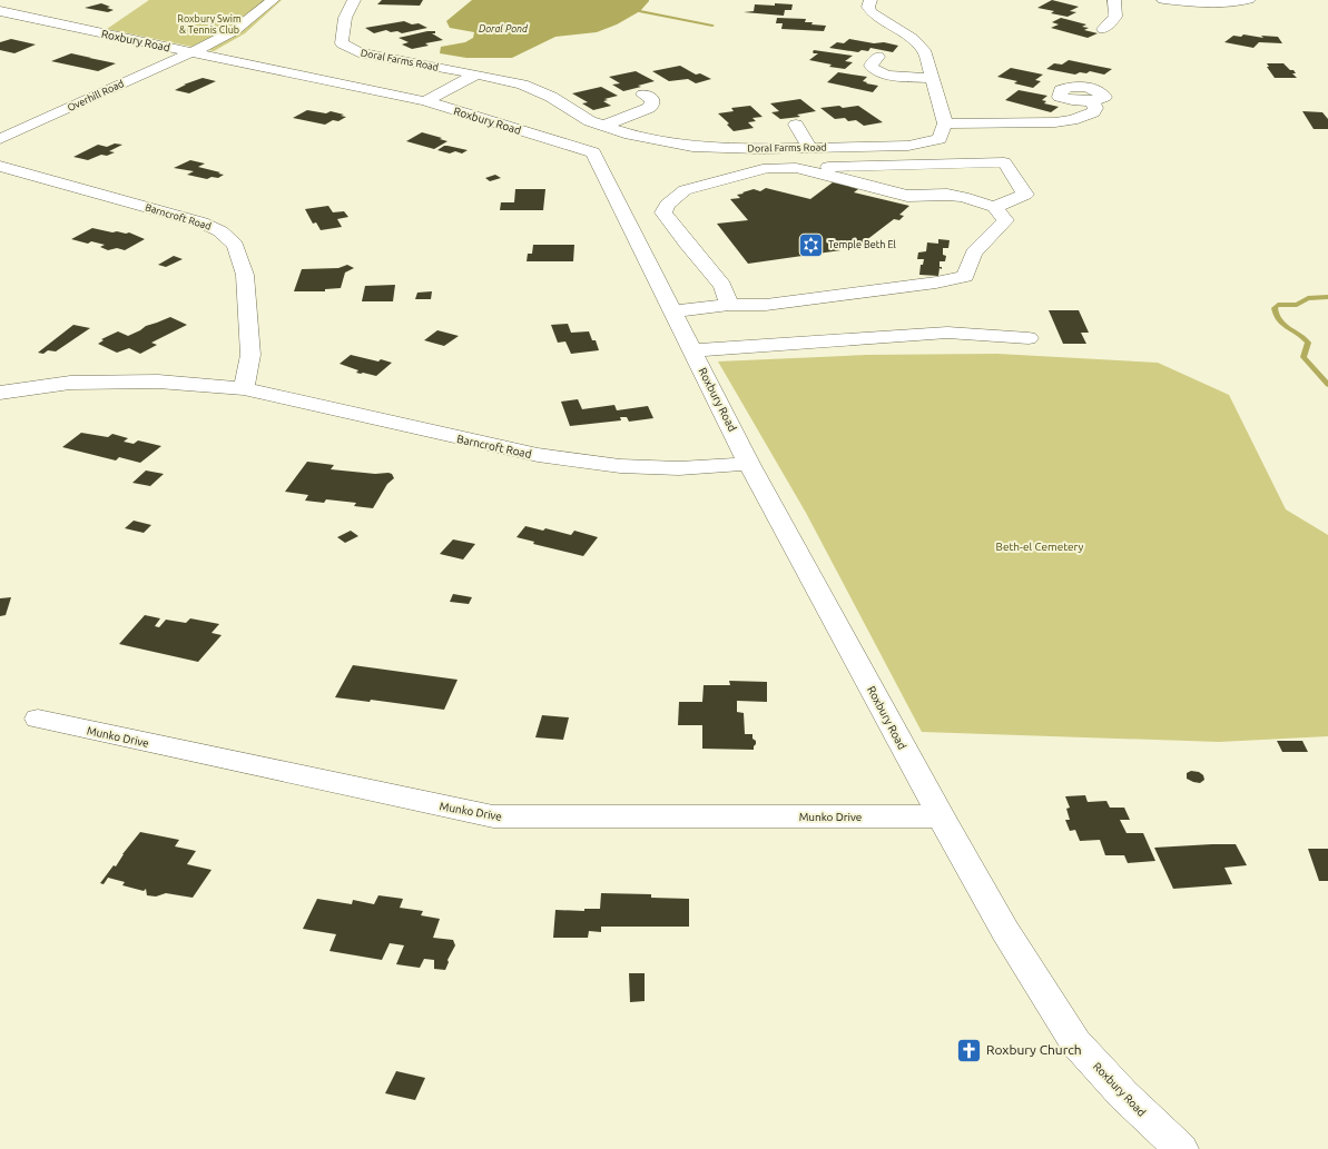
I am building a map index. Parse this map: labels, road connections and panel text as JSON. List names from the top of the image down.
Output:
{
  "streets": {
    "street": [
      "Roxbury Road",
      "Doral Farms Road",
      "Overhill Road",
      "Barncroft Road",
      "Munko Drive"
    ]
  },
  "crossings": [
    ["Roxbury Road", "Overhill Road"],
    ["Roxbury Road", "Barncroft Road"],
    ["Roxbury Road", "Munko Drive"]
  ],
  "water": ["Doral Pond"],
  "parks": ["Roxbury Swim & Tennis Club", "Beth-el Cemetery"],
  "places": {
    "synagogue": ["Temple Beth El"],
    "church": ["Roxbury Church"]
  }
}
